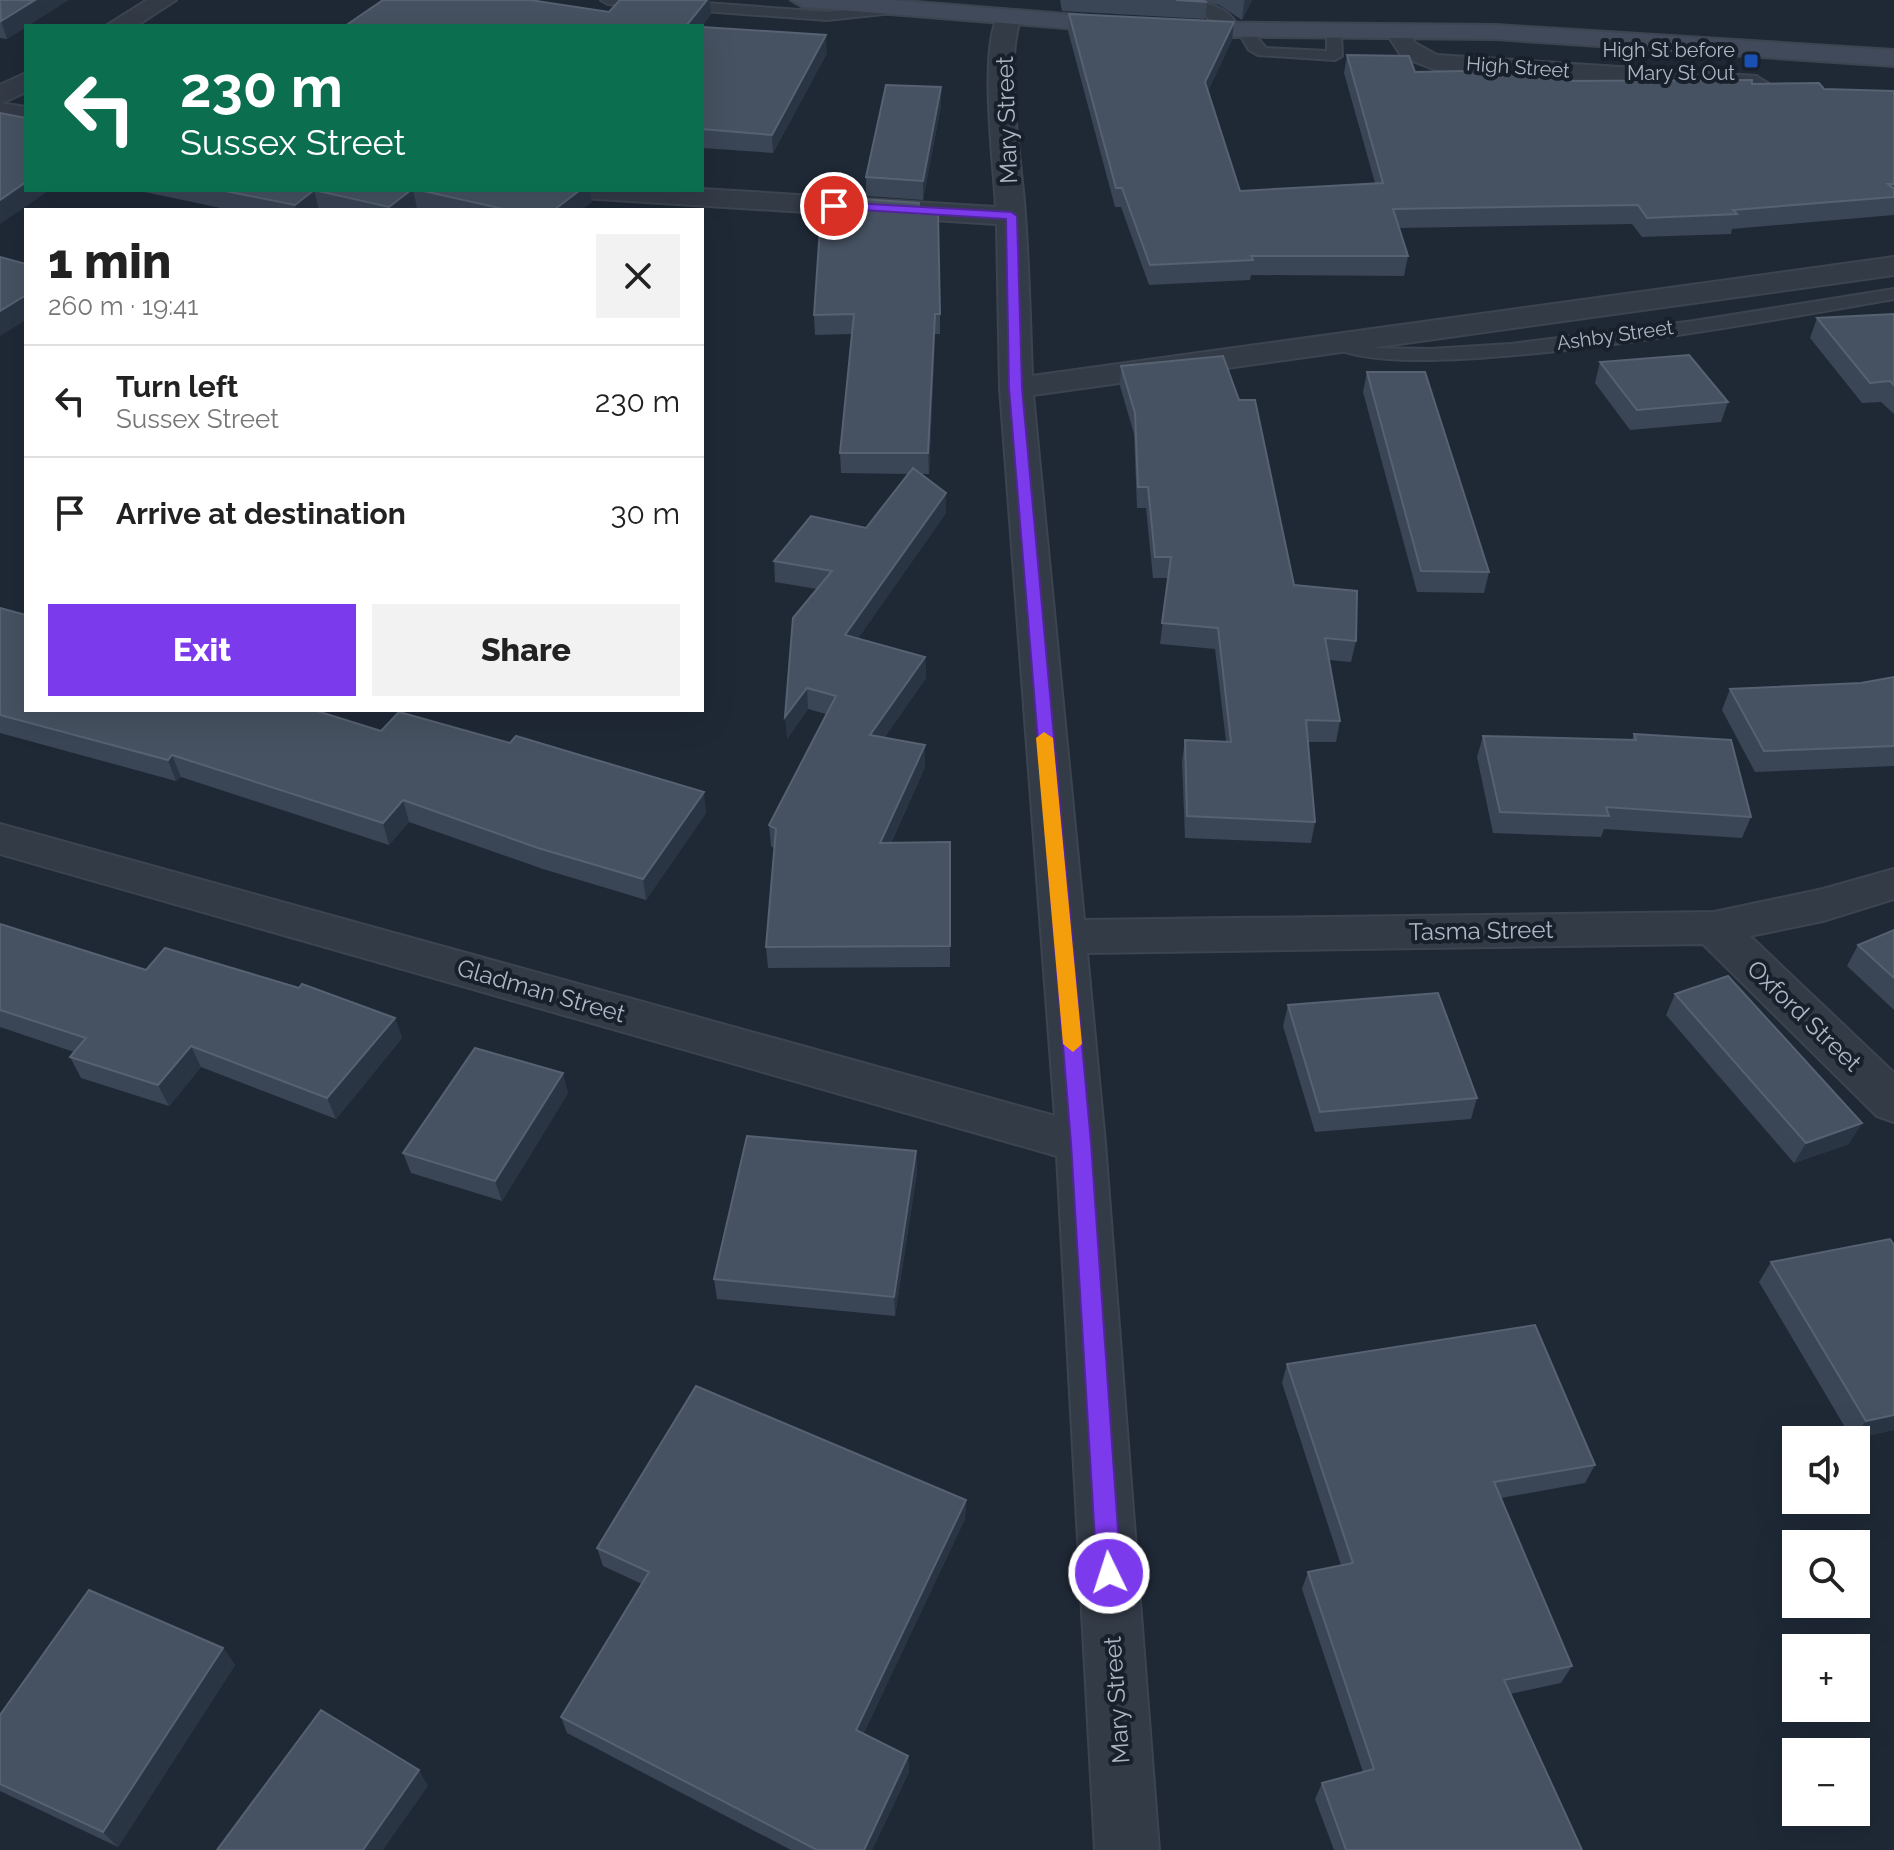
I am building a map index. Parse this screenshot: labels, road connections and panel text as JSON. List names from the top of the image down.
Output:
{
  "streets": {
    "main road": ["High Street"],
    "street": [
      "Mary Street",
      "Ashby Street",
      "Tasma Street",
      "Gladman Street",
      "Oxford Street"
    ]
  },
  "crossings": [
    ["High Street", "Mary Street"],
    ["Mary Street", "Ashby Street"],
    ["Mary Street", "Tasma Street"],
    ["Mary Street", "Gladman Street"],
    ["Tasma Street", "Oxford Street"]
  ],
  "places": {
    "transit": ["High St before Mary St Out"]
  },
  "page": {
    "turn": ["230 m", "Sussex Street"],
    "heading": ["1 min", "260 m · 19:41"],
    "list": [
      {
        "name": "Turn left",
        "note": "Sussex Street",
        "value": "230 m"
      },
      {
        "name": "Arrive at destination",
        "value": "30 m"
      }
    ],
    "buttons": ["Exit", "Share"],
    "map_buttons": ["+", "−"]
  }
}
